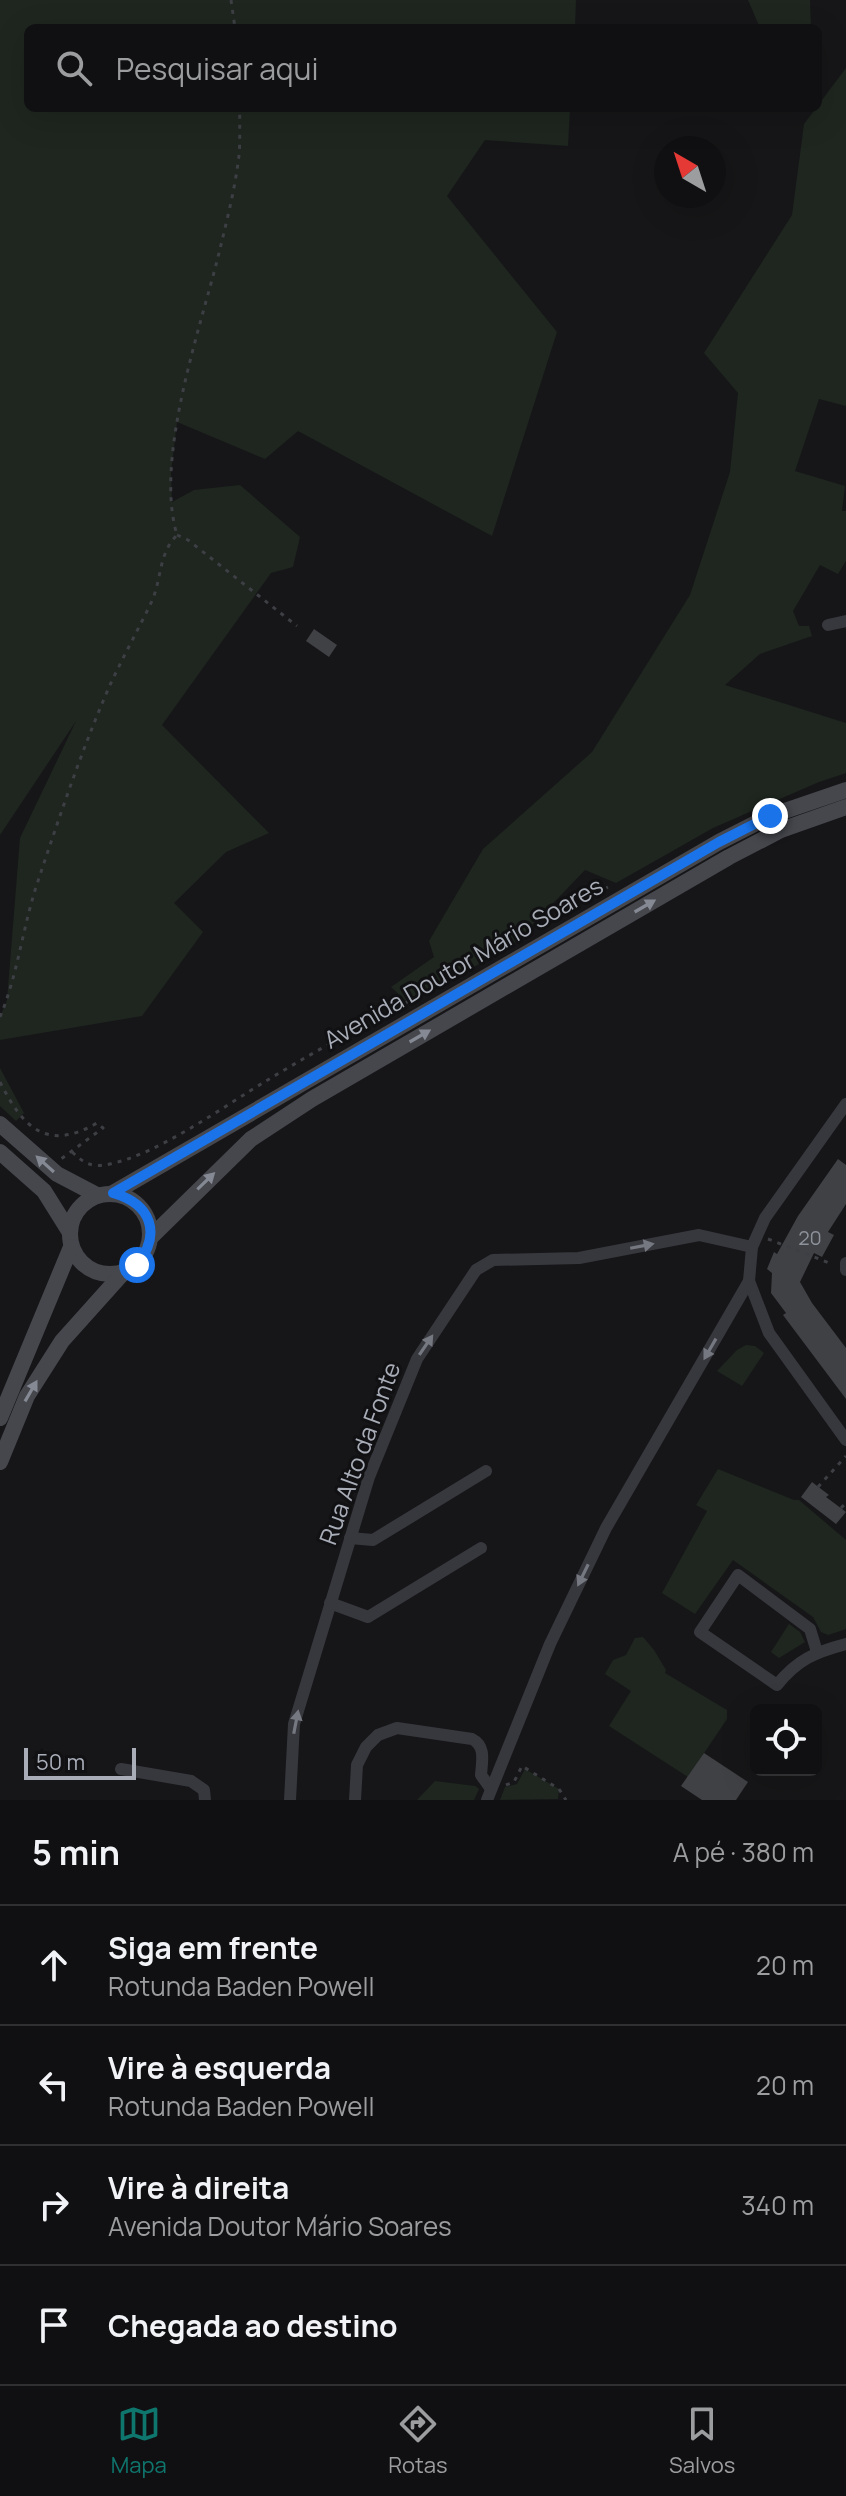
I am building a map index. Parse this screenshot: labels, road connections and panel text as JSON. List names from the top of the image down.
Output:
{
  "streets": {
    "main road": ["Avenida Doutor Mário Soares"],
    "street": ["Rua Alto da Fonte"]
  },
  "one_way": ["Rua Alto da Fonte"],
  "house_numbers": ["20"],
  "scale_bar": "50 m",
  "north": "top left",
  "page": {
    "search": "Pesquisar aqui",
    "scale": "50 m",
    "heading": ["5 min", "A pé · 380 m"],
    "list": [
      ["Siga em frente", "Rotunda Baden Powell", "20 m"],
      ["Vire à esquerda", "Rotunda Baden Powell", "20 m"],
      ["Vire à direita", "Avenida Doutor Mário Soares", "340 m"],
      "Chegada ao destino"
    ],
    "nav": ["Mapa", "Rotas", "Salvos"]
  }
}
